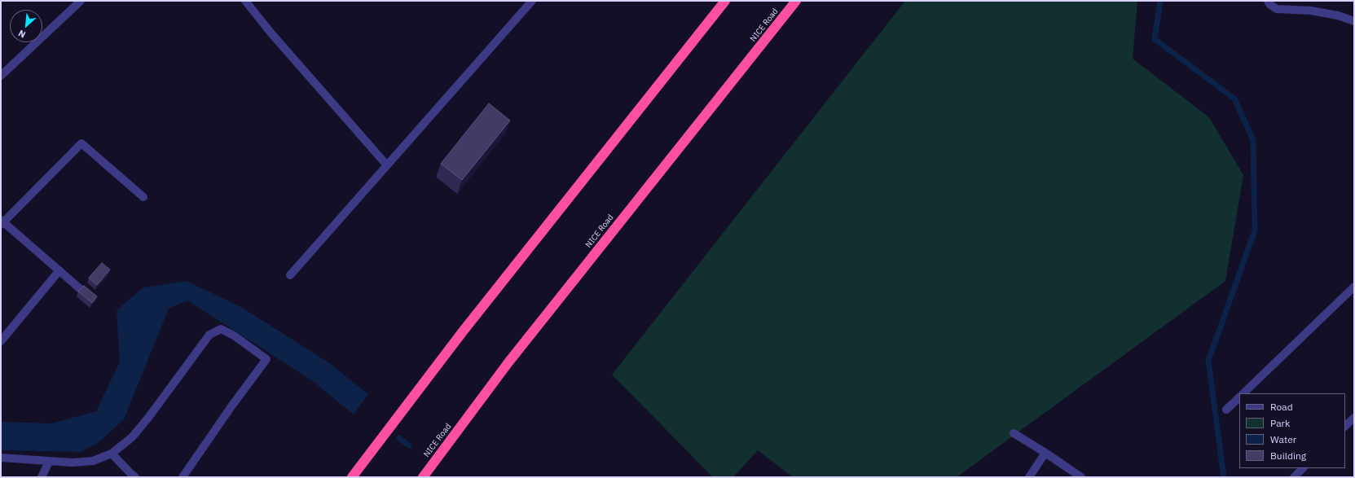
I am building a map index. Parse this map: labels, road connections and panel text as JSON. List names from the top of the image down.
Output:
{
  "streets": {
    "highway": ["NICE Road"]
  },
  "legend": [
    "Road",
    "Park",
    "Water",
    "Building"
  ],
  "north": "bottom left"
}
